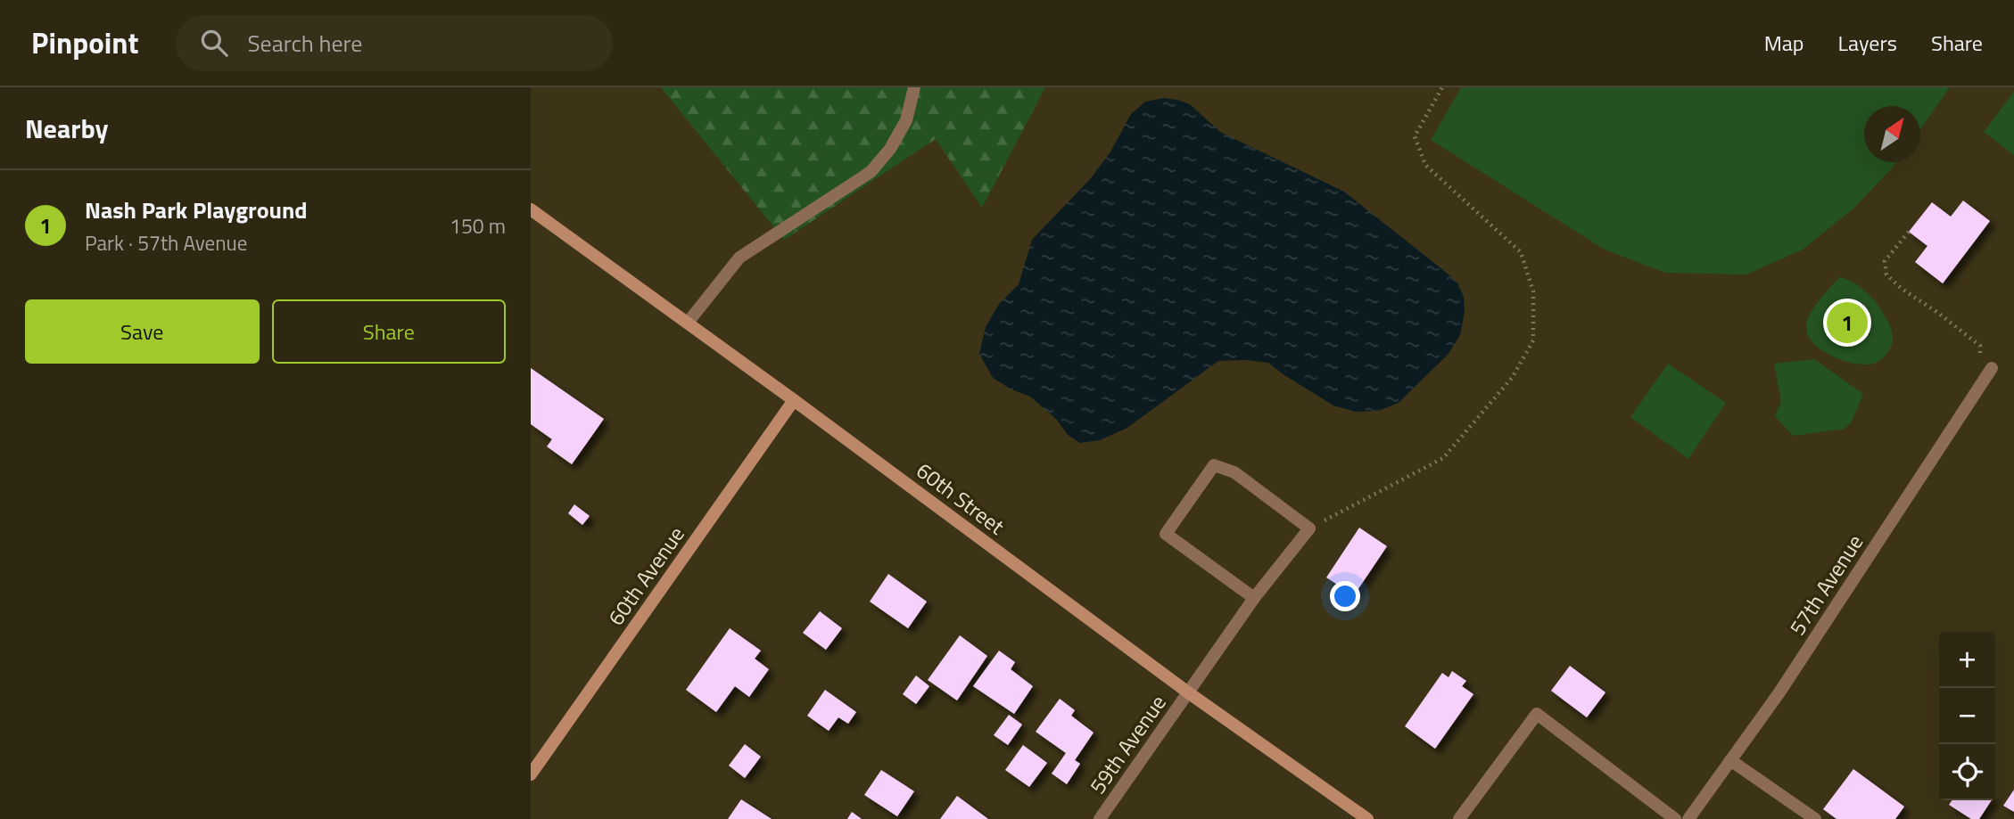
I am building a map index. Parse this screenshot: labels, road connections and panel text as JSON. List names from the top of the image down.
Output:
{
  "streets": {
    "street": [
      "60th Street",
      "60th Avenue",
      "57th Avenue",
      "59th Avenue"
    ]
  },
  "crossings": [
    ["60th Street", "60th Avenue"],
    ["60th Street", "59th Avenue"]
  ],
  "north": "top right",
  "page": {
    "header": "Pinpoint",
    "search": "Search here",
    "nav": ["Map", "Layers", "Share"],
    "heading": "Nearby",
    "list": [
      {
        "mark": "1",
        "name": "Nash Park Playground",
        "note": "Park · 57th Avenue",
        "value": "150 m"
      }
    ],
    "buttons": ["Save", "Share"],
    "pins": "1",
    "map_buttons": ["+", "−"]
  }
}
